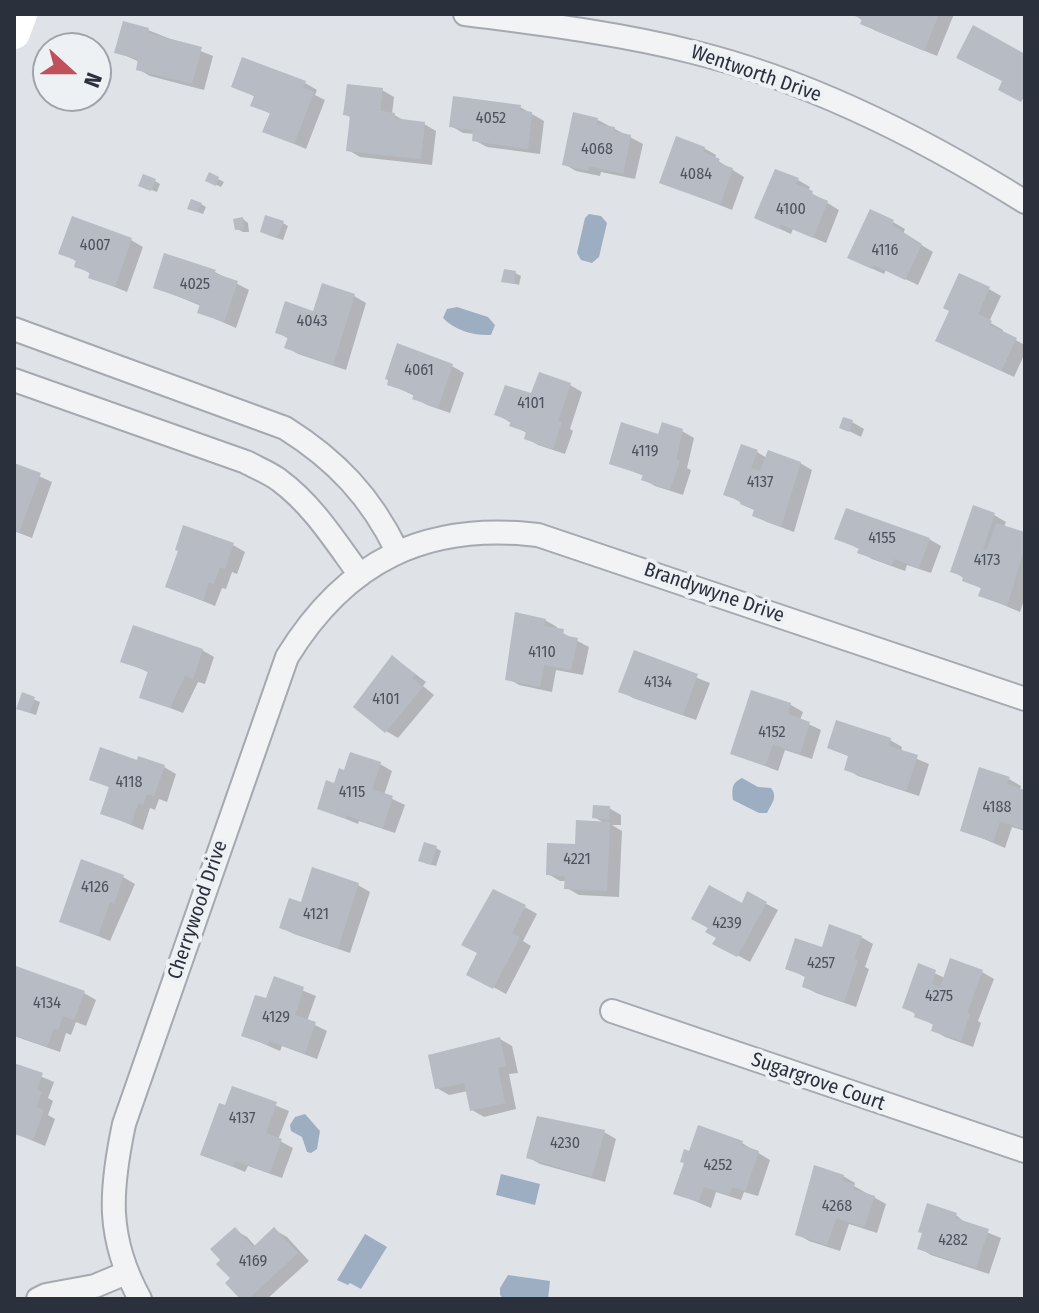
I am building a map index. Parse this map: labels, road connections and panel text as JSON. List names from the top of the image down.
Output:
{
  "streets": {
    "street": [
      "Wentworth Drive",
      "Brandywyne Drive",
      "Cherrywood Drive",
      "Sugargrove Court"
    ]
  },
  "crossings": [
    ["Brandywyne Drive", "Cherrywood Drive"]
  ],
  "house_numbers": [
    "4052",
    "4068",
    "4084",
    "4100",
    "4007",
    "4116",
    "4025",
    "4043",
    "4061",
    "4101",
    "4119",
    "4137",
    "4155",
    "4173",
    "4110",
    "4134",
    "4101",
    "4152",
    "4118",
    "4115",
    "4188",
    "4221",
    "4126",
    "4121",
    "4239",
    "4257",
    "4275",
    "4134",
    "4129",
    "4137",
    "4230",
    "4252",
    "4268",
    "4282",
    "4169"
  ],
  "north": "right"
}
